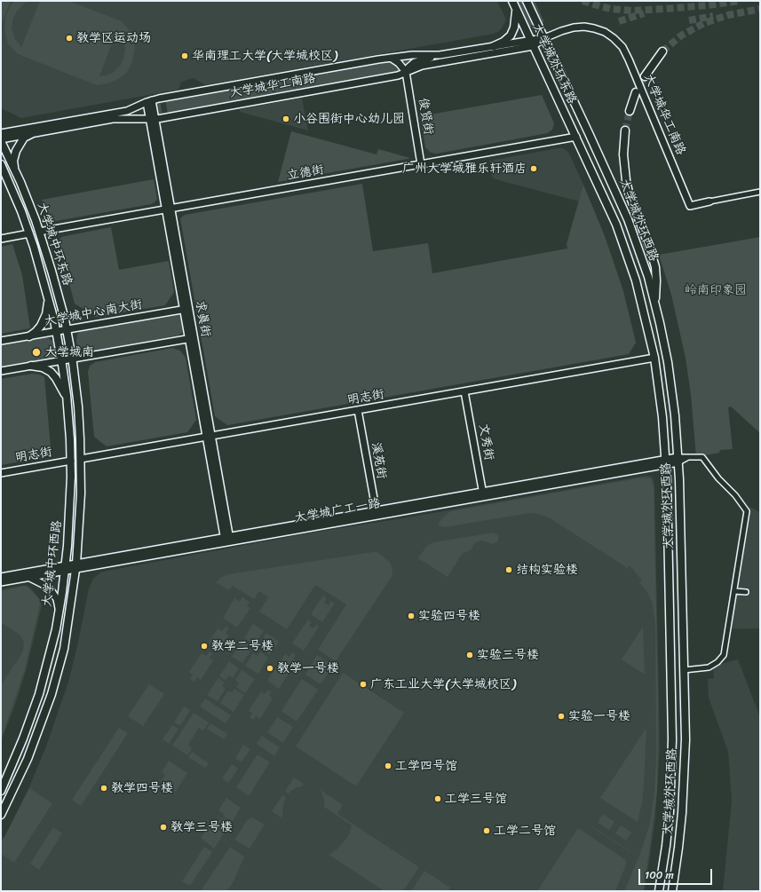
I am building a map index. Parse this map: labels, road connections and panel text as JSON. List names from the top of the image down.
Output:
{
  "streets": {
    "main road": [
      "大学城外环东路",
      "大学城外环西路",
      "大学城中环东路",
      "大学城中环西路"
    ],
    "street": [
      "大学城华工南路",
      "俊贤街",
      "立德街",
      "大学城中心南大街",
      "求真街",
      "明志街",
      "文秀街",
      "溪苑街",
      "大学城广工一路"
    ]
  },
  "crossings": [
    ["大学城外环东路", "大学城华工南路"],
    ["大学城外环东路", "立德街"],
    ["大学城外环东路", "大学城外环西路"],
    ["大学城华工南路", "俊贤街"],
    ["大学城华工南路", "大学城中环东路"],
    ["大学城华工南路", "求真街"],
    ["俊贤街", "立德街"],
    ["立德街", "大学城外环西路"],
    ["立德街", "大学城中环东路"],
    ["立德街", "求真街"],
    ["大学城外环西路", "明志街"],
    ["大学城外环西路", "大学城广工一路"],
    ["大学城中环东路", "大学城中心南大街"],
    ["大学城中环东路", "大学城中环西路"],
    ["大学城中心南大街", "求真街"],
    ["大学城中心南大街", "大学城中环西路"],
    ["求真街", "明志街"],
    ["求真街", "大学城广工一路"],
    ["明志街", "文秀街"],
    ["明志街", "溪苑街"],
    ["明志街", "大学城中环西路"],
    ["文秀街", "大学城广工一路"],
    ["溪苑街", "大学城广工一路"],
    ["大学城广工一路", "大学城中环西路"]
  ],
  "parks": ["岭南印象园"],
  "places": [
    "教学区运动场",
    "华南理工大学(大学城校区)",
    "小谷围街中心幼儿园",
    "广州大学城雅乐轩酒店",
    "大学城南",
    "结构实验楼",
    "实验四号楼",
    "教学二号楼",
    "实验三号楼",
    "教学一号楼",
    "广东工业大学(大学城校区)",
    "实验一号楼",
    "工学四号馆",
    "教学四号楼",
    "工学三号馆",
    "教学三号楼",
    "工学二号馆"
  ],
  "scale_bar": "100 m"
}
